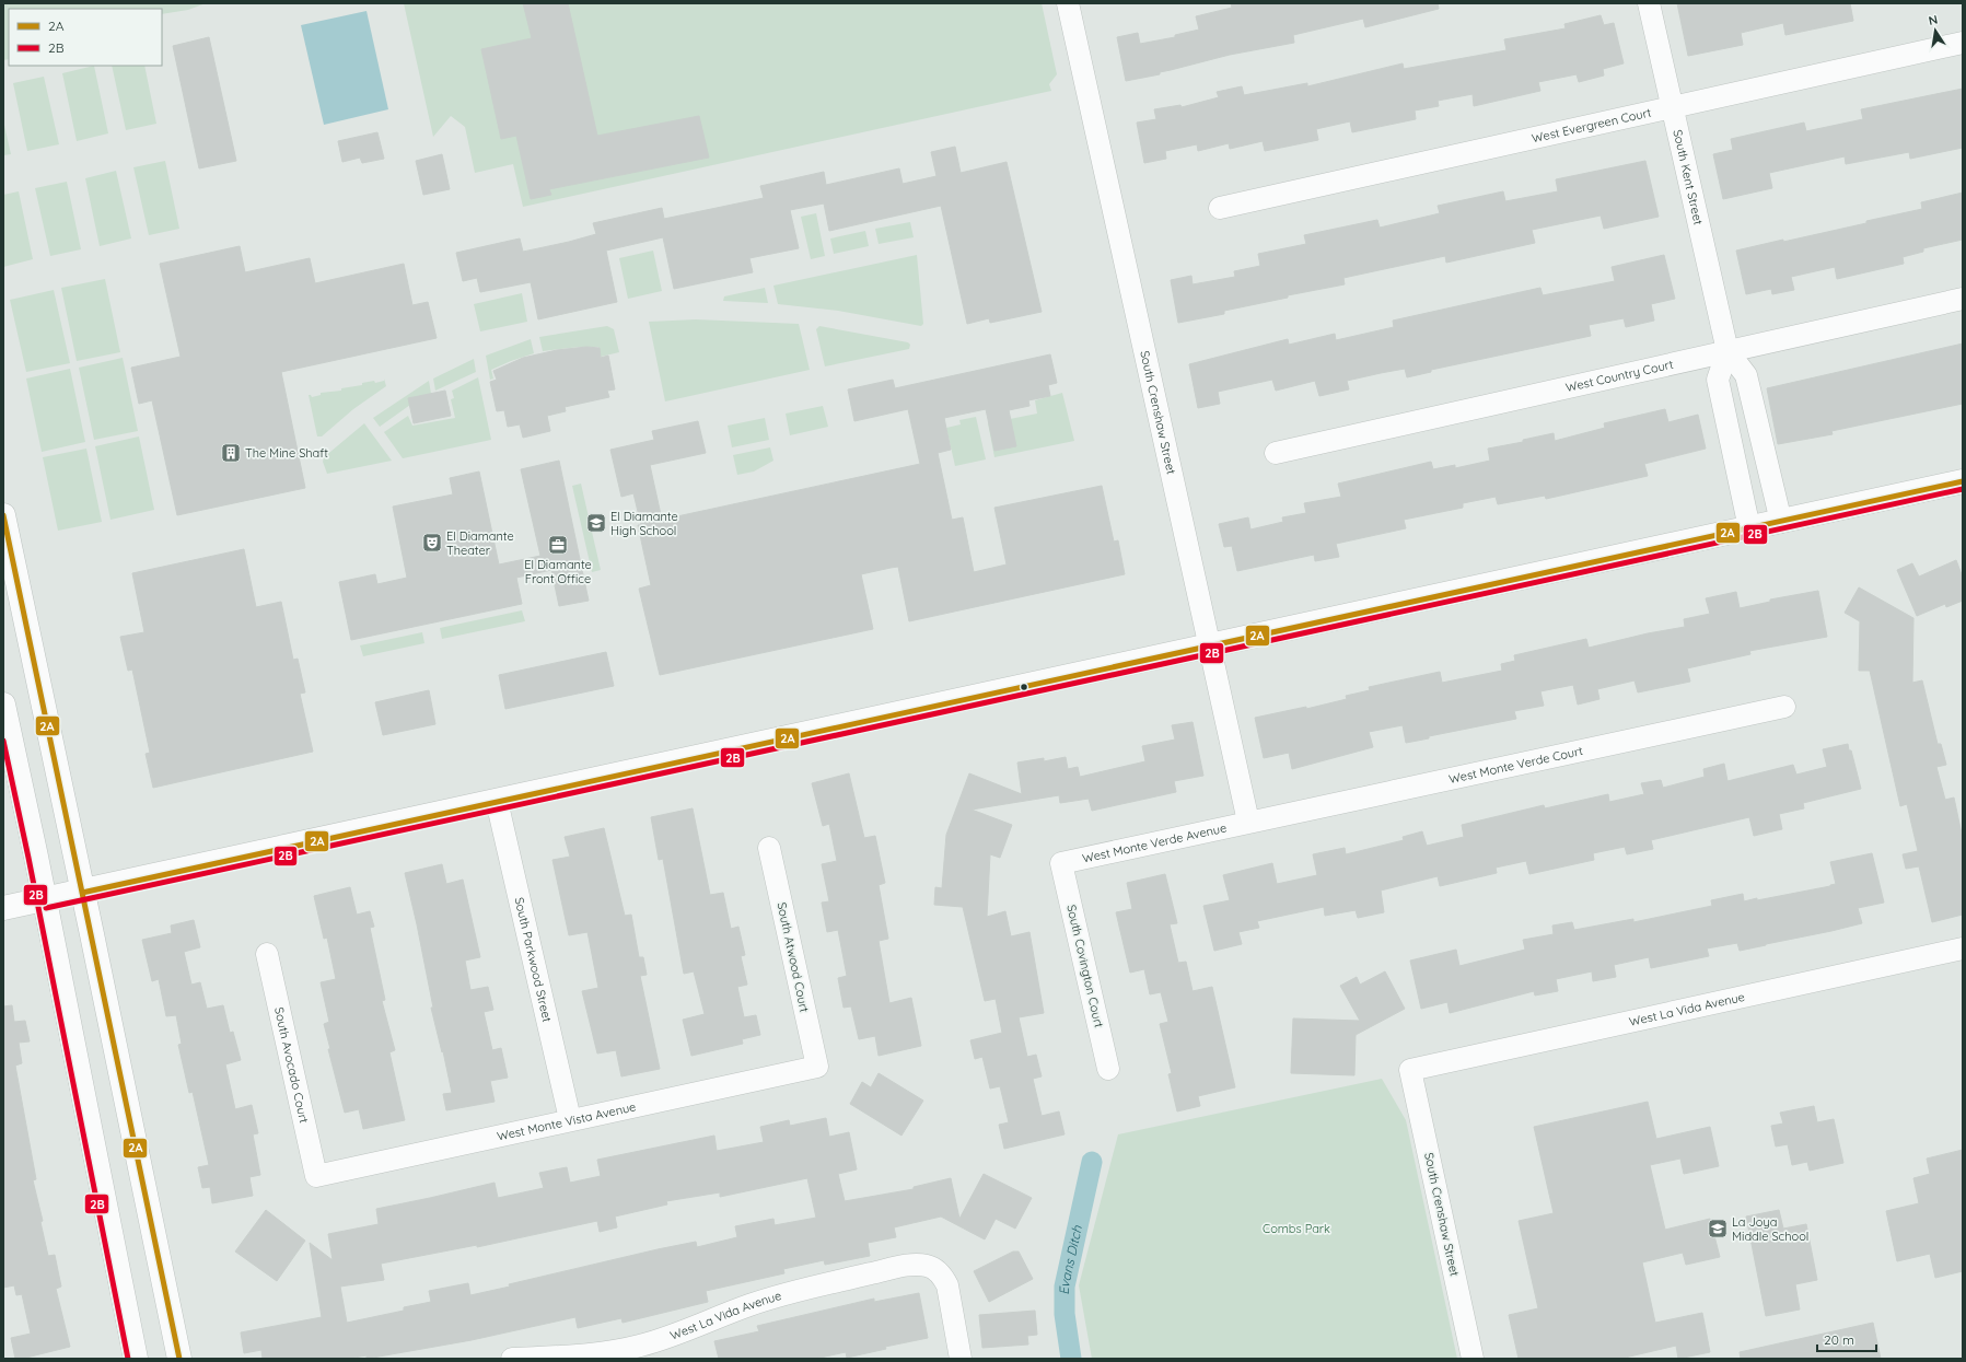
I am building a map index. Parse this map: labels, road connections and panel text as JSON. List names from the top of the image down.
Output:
{
  "streets": {
    "street": [
      "West Evergreen Court",
      "South Kent Street",
      "West Country Court",
      "South Crenshaw Street",
      "West Monte Verde Court",
      "West Monte Verde Avenue",
      "South Atwood Court",
      "South Parkwood Street",
      "South Covington Court",
      "West La Vida Avenue",
      "South Avocado Court",
      "West Monte Vista Avenue"
    ]
  },
  "crossings": [
    ["West Evergreen Court", "South Kent Street"],
    ["South Kent Street", "West Country Court"],
    ["South Crenshaw Street", "West Monte Verde Court"],
    ["South Crenshaw Street", "West Monte Verde Avenue"],
    ["South Crenshaw Street", "West La Vida Avenue"],
    ["West Monte Verde Court", "West Monte Verde Avenue"],
    ["West Monte Verde Avenue", "South Covington Court"],
    ["South Atwood Court", "West Monte Vista Avenue"],
    ["South Parkwood Street", "West Monte Vista Avenue"],
    ["South Avocado Court", "West Monte Vista Avenue"]
  ],
  "water": ["Evans Ditch"],
  "parks": ["Combs Park"],
  "places": {
    "building": ["The Mine Shaft"],
    "school or university": ["El Diamante High School", "La Joya Middle School"],
    "theatre": ["El Diamante Theater"],
    "office": ["El Diamante Front Office"]
  },
  "lines": ["transit line 2A", "transit line 2B"],
  "legend": ["2A", "2B"],
  "scale_bar": "20 m",
  "north": "top"
}
